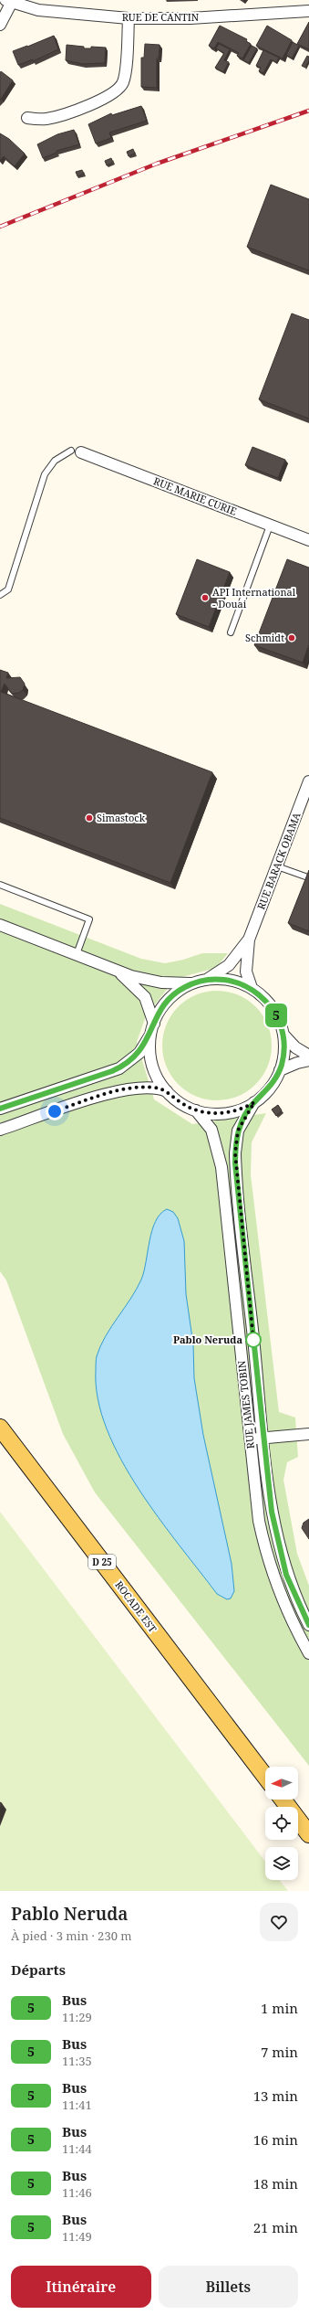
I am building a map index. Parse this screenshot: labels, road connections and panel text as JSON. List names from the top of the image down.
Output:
{
  "streets": {
    "main road": ["D 25", "ROCADE EST"],
    "street": [
      "RUE DE CANTIN",
      "RUE MARIE CURIE",
      "RUE BARACK OBAMA",
      "RUE JAMES TOBIN"
    ]
  },
  "places": [
    "API International - Douai",
    "Schmidt",
    "Simastock",
    "Pablo Neruda"
  ],
  "lines": ["bus line 5"],
  "north": "left",
  "page": {
    "on_map": "5",
    "heading": [
      ["Pablo Neruda", "À pied · 3 min · 230 m"],
      "Départs"
    ],
    "list": [
      {
        "mark": "5",
        "name": "Bus",
        "note": "11:29",
        "value": "1 min"
      },
      {
        "mark": "5",
        "name": "Bus",
        "note": "11:35",
        "value": "7 min"
      },
      {
        "mark": "5",
        "name": "Bus",
        "note": "11:41",
        "value": "13 min"
      },
      {
        "mark": "5",
        "name": "Bus",
        "note": "11:44",
        "value": "16 min"
      },
      {
        "mark": "5",
        "name": "Bus",
        "note": "11:46",
        "value": "18 min"
      },
      {
        "mark": "5",
        "name": "Bus",
        "note": "11:49",
        "value": "21 min"
      }
    ],
    "buttons": ["Itinéraire", "Billets"]
  }
}
